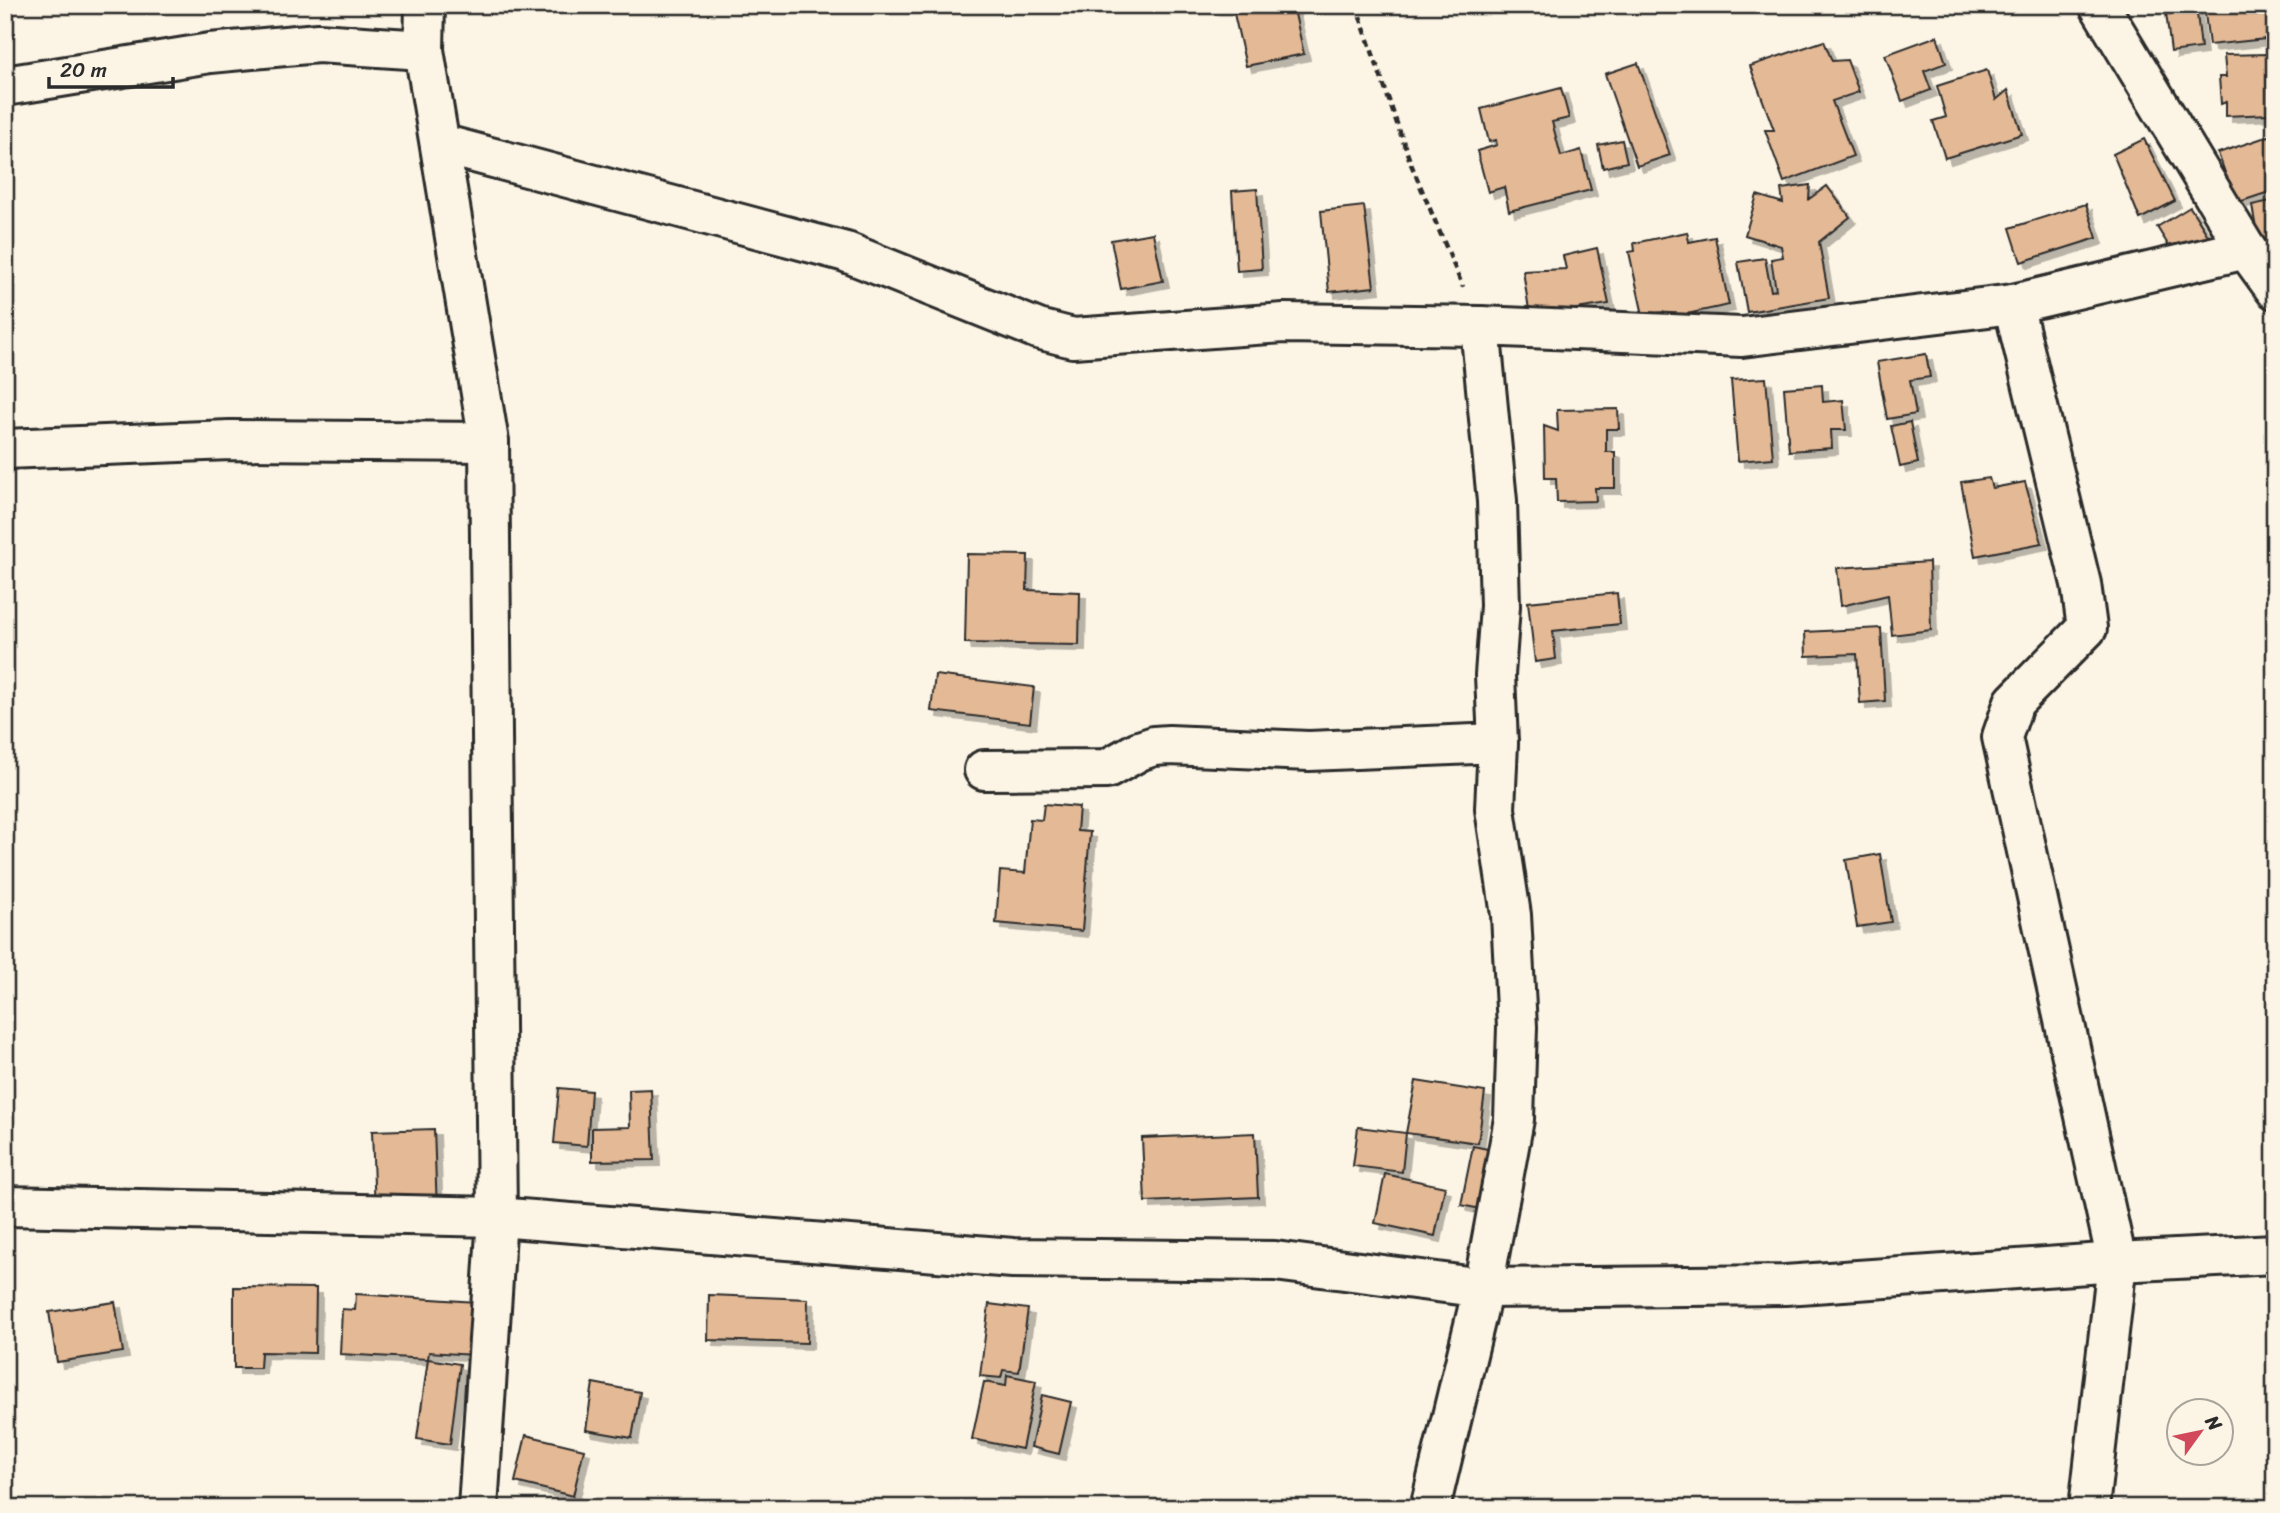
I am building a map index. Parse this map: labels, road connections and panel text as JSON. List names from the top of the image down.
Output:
{
  "scale_bar": "20 m",
  "north": "top right"
}
